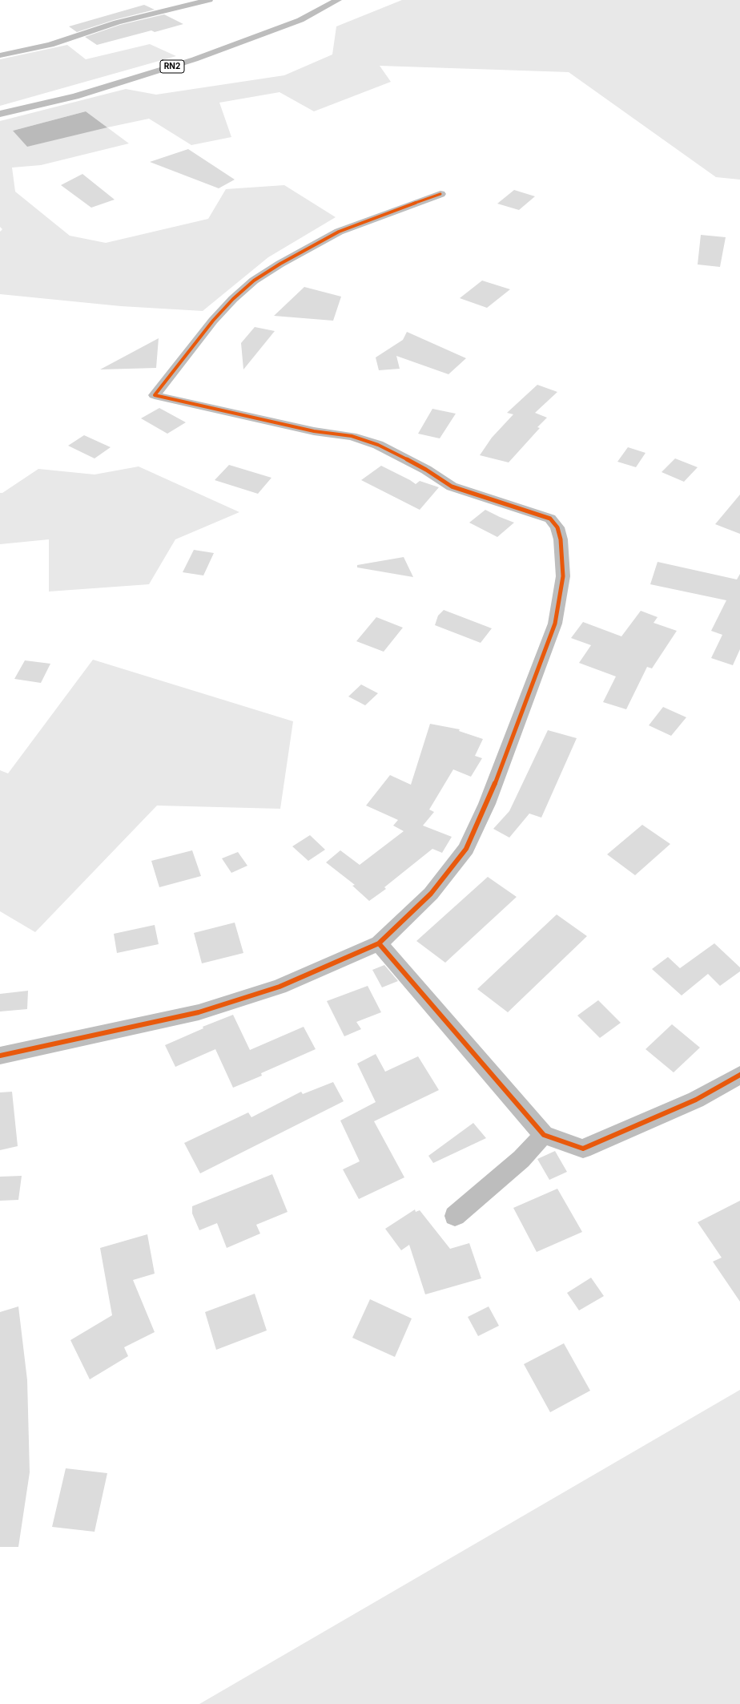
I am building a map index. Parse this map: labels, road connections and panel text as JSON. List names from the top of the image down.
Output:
{
  "streets": {
    "main road": ["RN2"]
  }
}
